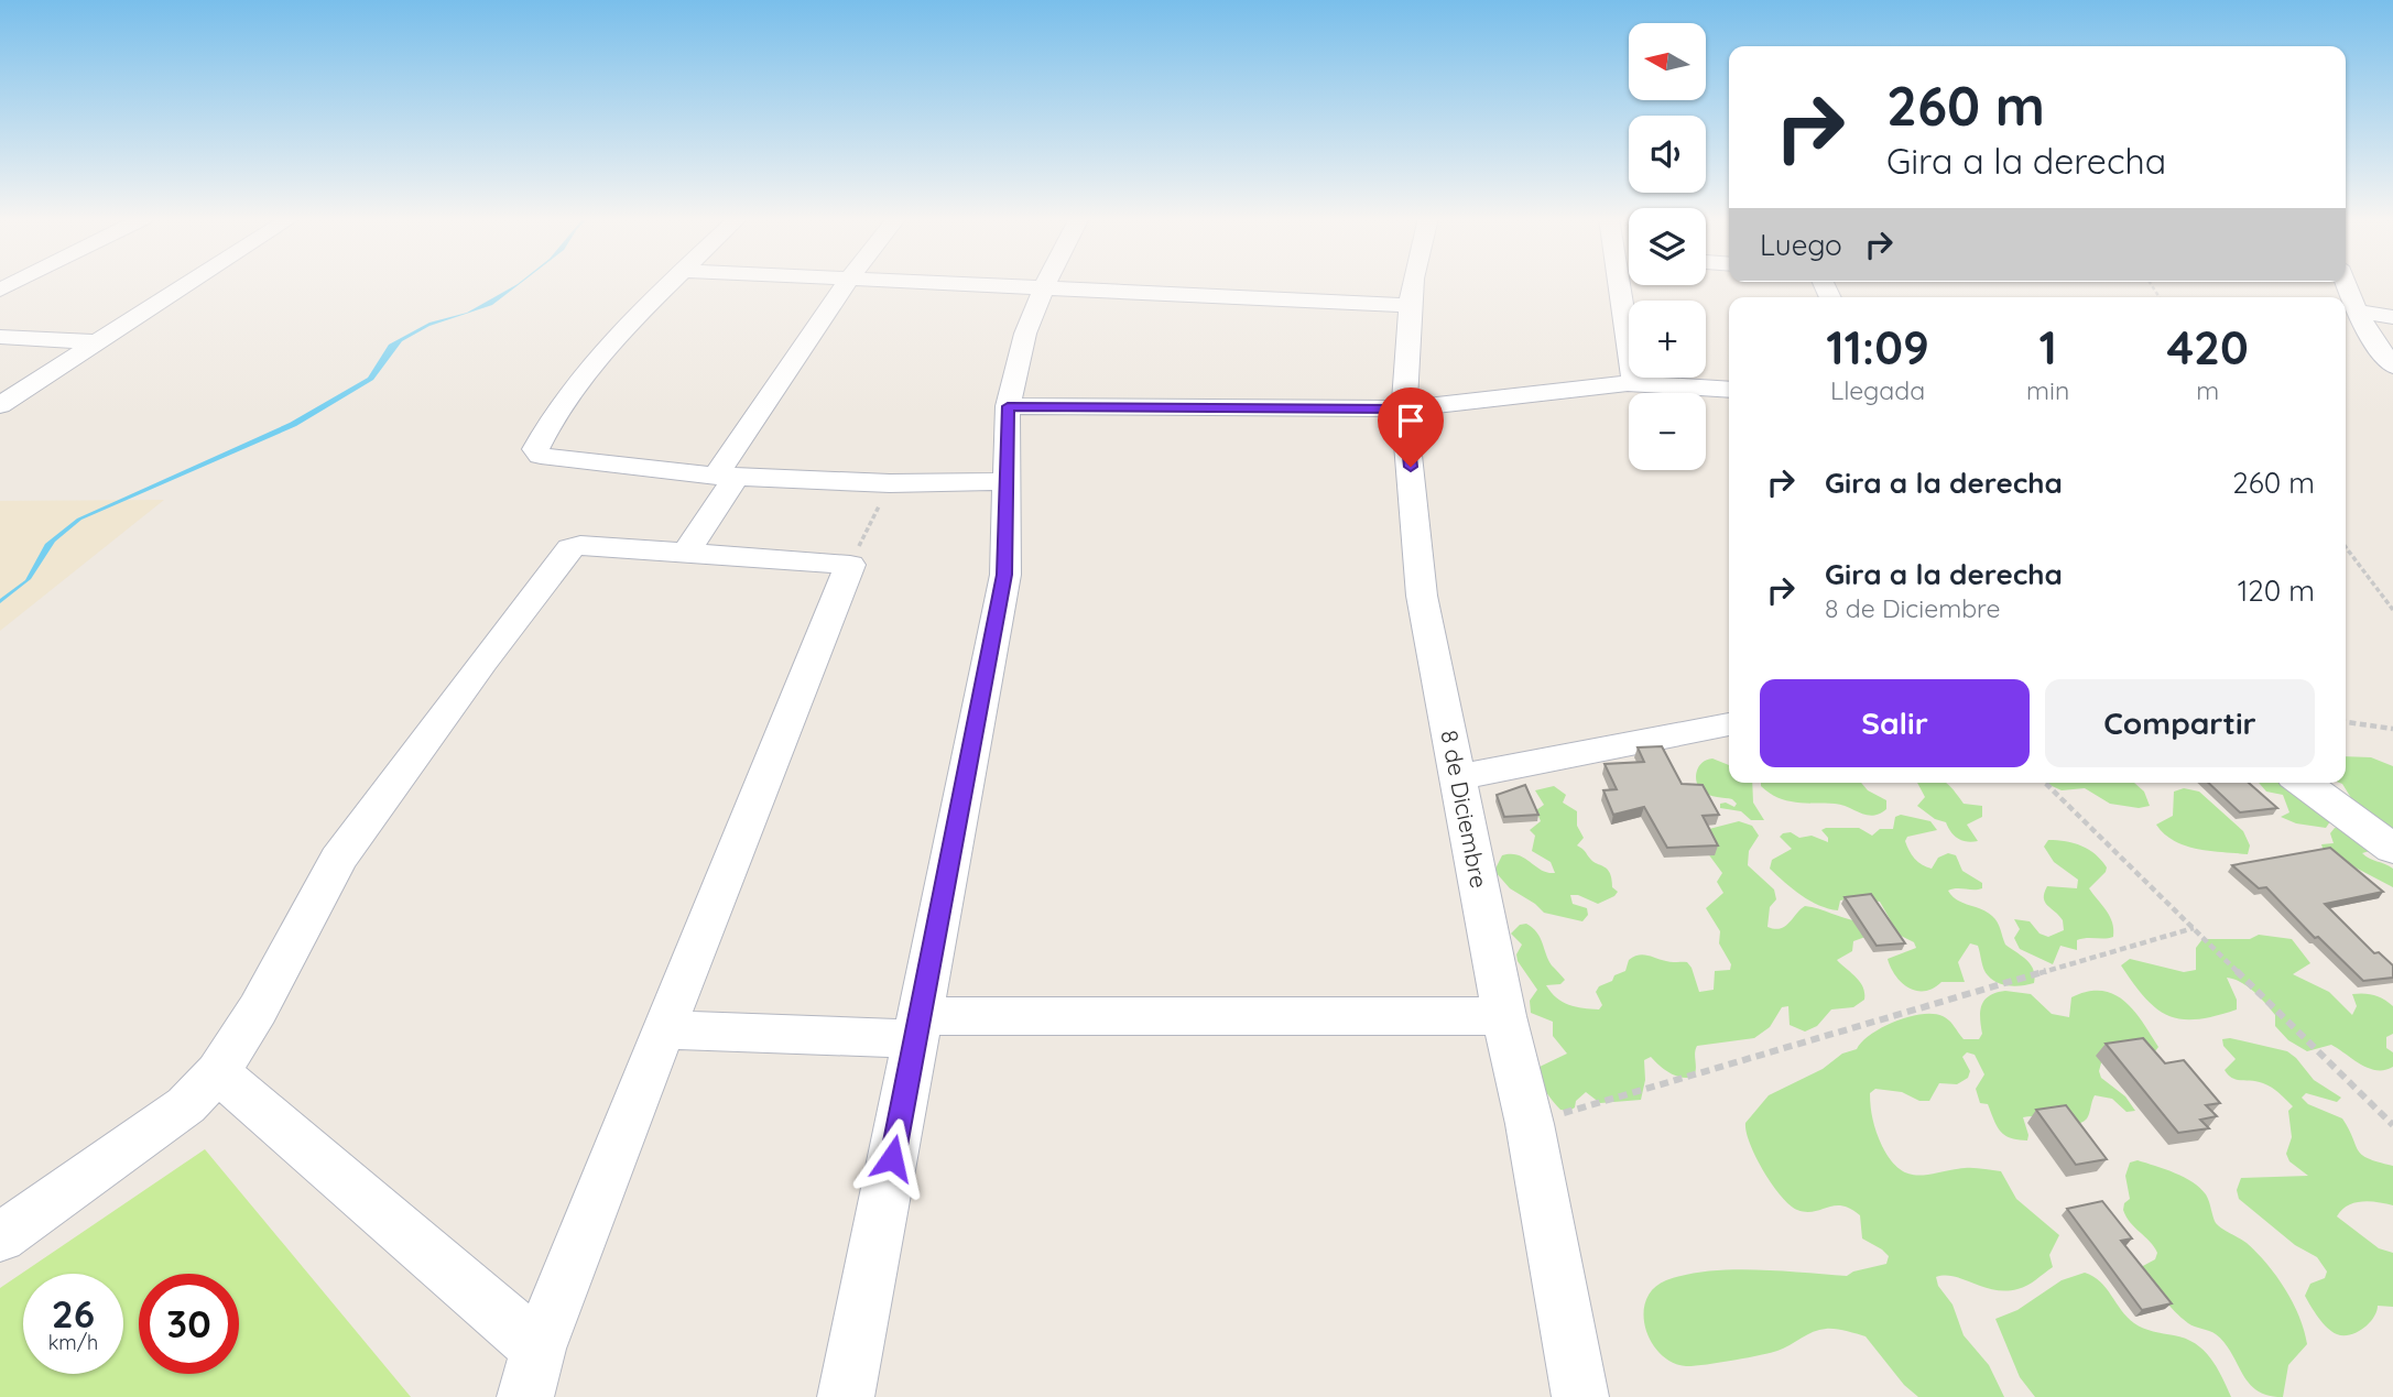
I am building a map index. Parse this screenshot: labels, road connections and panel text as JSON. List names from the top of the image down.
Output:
{
  "streets": {
    "street": ["8 de Diciembre"]
  },
  "north": "left",
  "page": {
    "map_buttons": ["+", "−"],
    "turn": ["260 m", "Gira a la derecha"],
    "then": "Luego",
    "eta": [
      "11:09",
      "Llegada",
      "1",
      "min",
      "420",
      "m"
    ],
    "list": [
      {
        "name": "Gira a la derecha",
        "value": "260 m"
      },
      {
        "name": "Gira a la derecha",
        "note": "8 de Diciembre",
        "value": "120 m"
      }
    ],
    "buttons": ["Salir", "Compartir"],
    "speed": "26 km/h",
    "limit": "30"
  }
}
